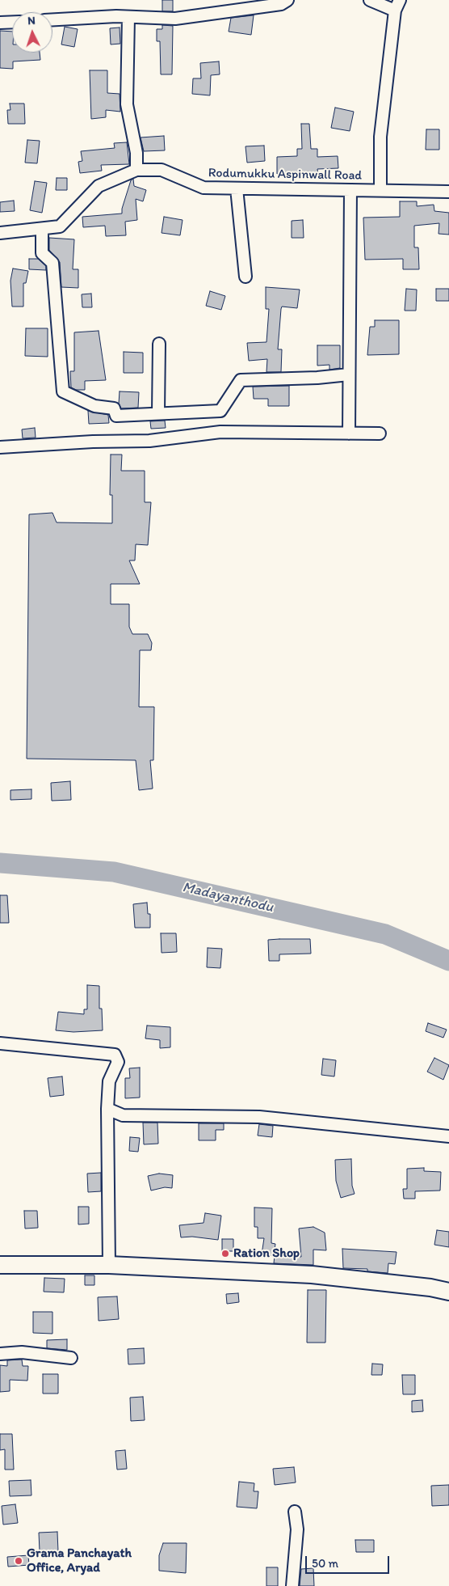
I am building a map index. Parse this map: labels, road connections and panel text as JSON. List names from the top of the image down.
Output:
{
  "streets": {
    "street": ["Rodumukku Aspinwall Road"]
  },
  "water": ["Madayanthodu"],
  "places": ["Ration Shop", "Grama Panchayath Office, Aryad"],
  "scale_bar": "50 m",
  "north": "top"
}
